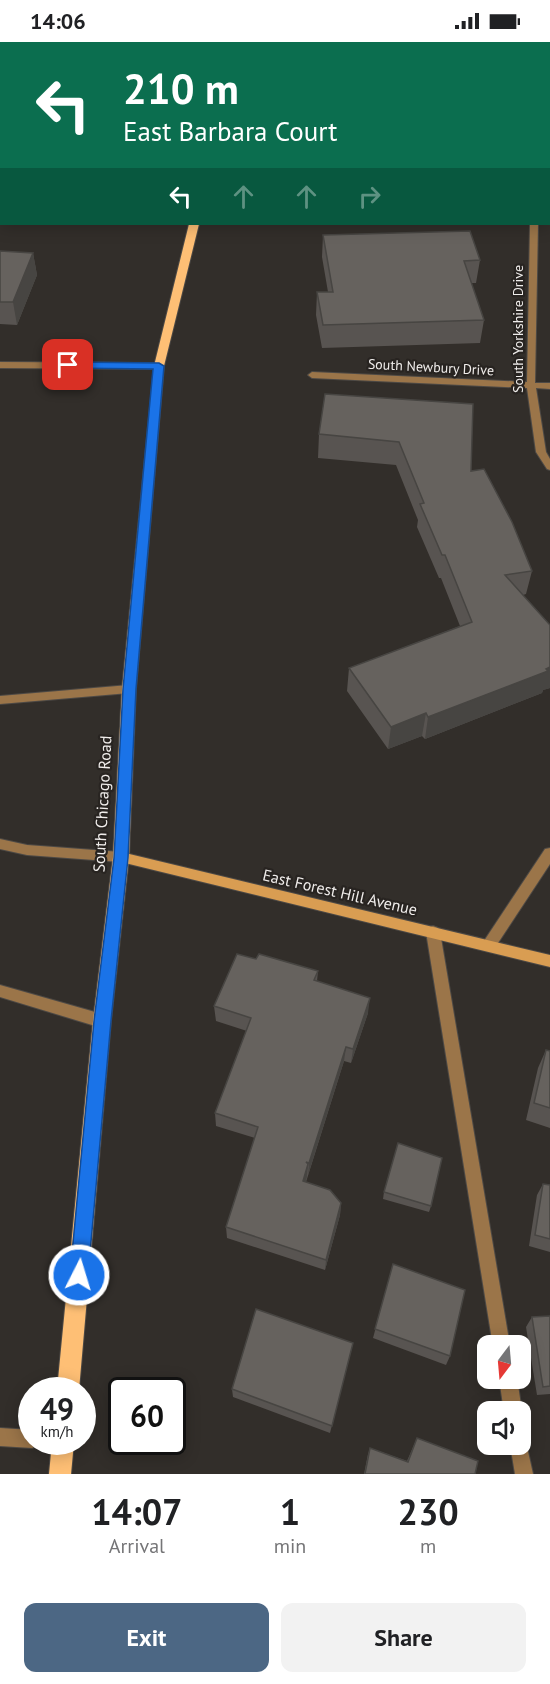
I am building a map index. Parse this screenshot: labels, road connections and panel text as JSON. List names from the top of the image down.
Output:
{
  "streets": {
    "main road": ["South Chicago Road"],
    "street": ["South Yorkshire Drive", "South Newbury Drive", "East Forest Hill Avenue"]
  },
  "crossings": [
    ["South Yorkshire Drive", "South Newbury Drive"],
    ["South Chicago Road", "East Forest Hill Avenue"]
  ],
  "north": "bottom",
  "page": {
    "status": "14:06",
    "turn": ["210 m", "East Barbara Court"],
    "speed": "49 km/h",
    "limit": "60",
    "eta": [
      "14:07",
      "Arrival",
      "1",
      "min",
      "230",
      "m"
    ],
    "buttons": ["Exit", "Share"]
  }
}
